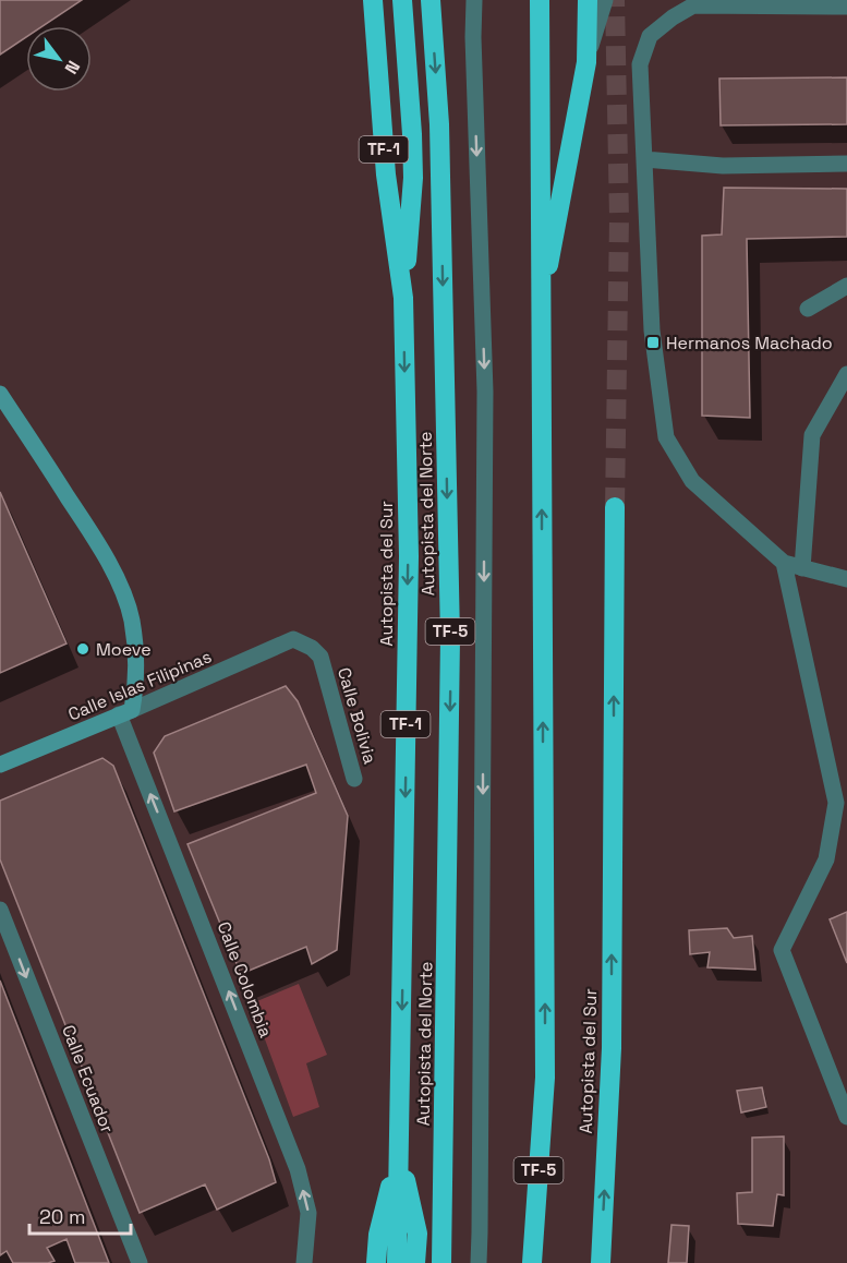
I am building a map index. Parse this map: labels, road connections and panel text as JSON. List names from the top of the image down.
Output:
{
  "streets": {
    "highway": [
      "TF-1",
      "Autopista del Norte",
      "Autopista del Sur",
      "TF-5"
    ],
    "street": [
      "Calle Islas Filipinas",
      "Calle Bolivia",
      "Calle Colombia",
      "Calle Ecuador"
    ]
  },
  "crossings": [
    ["Calle Islas Filipinas", "Calle Bolivia"],
    ["Calle Islas Filipinas", "Calle Colombia"]
  ],
  "one_way": ["Calle Colombia", "Calle Ecuador"],
  "places": {
    "transit": ["Hermanos Machado"],
    "other": ["Moeve"]
  },
  "scale_bar": "20 m",
  "north": "bottom right"
}
